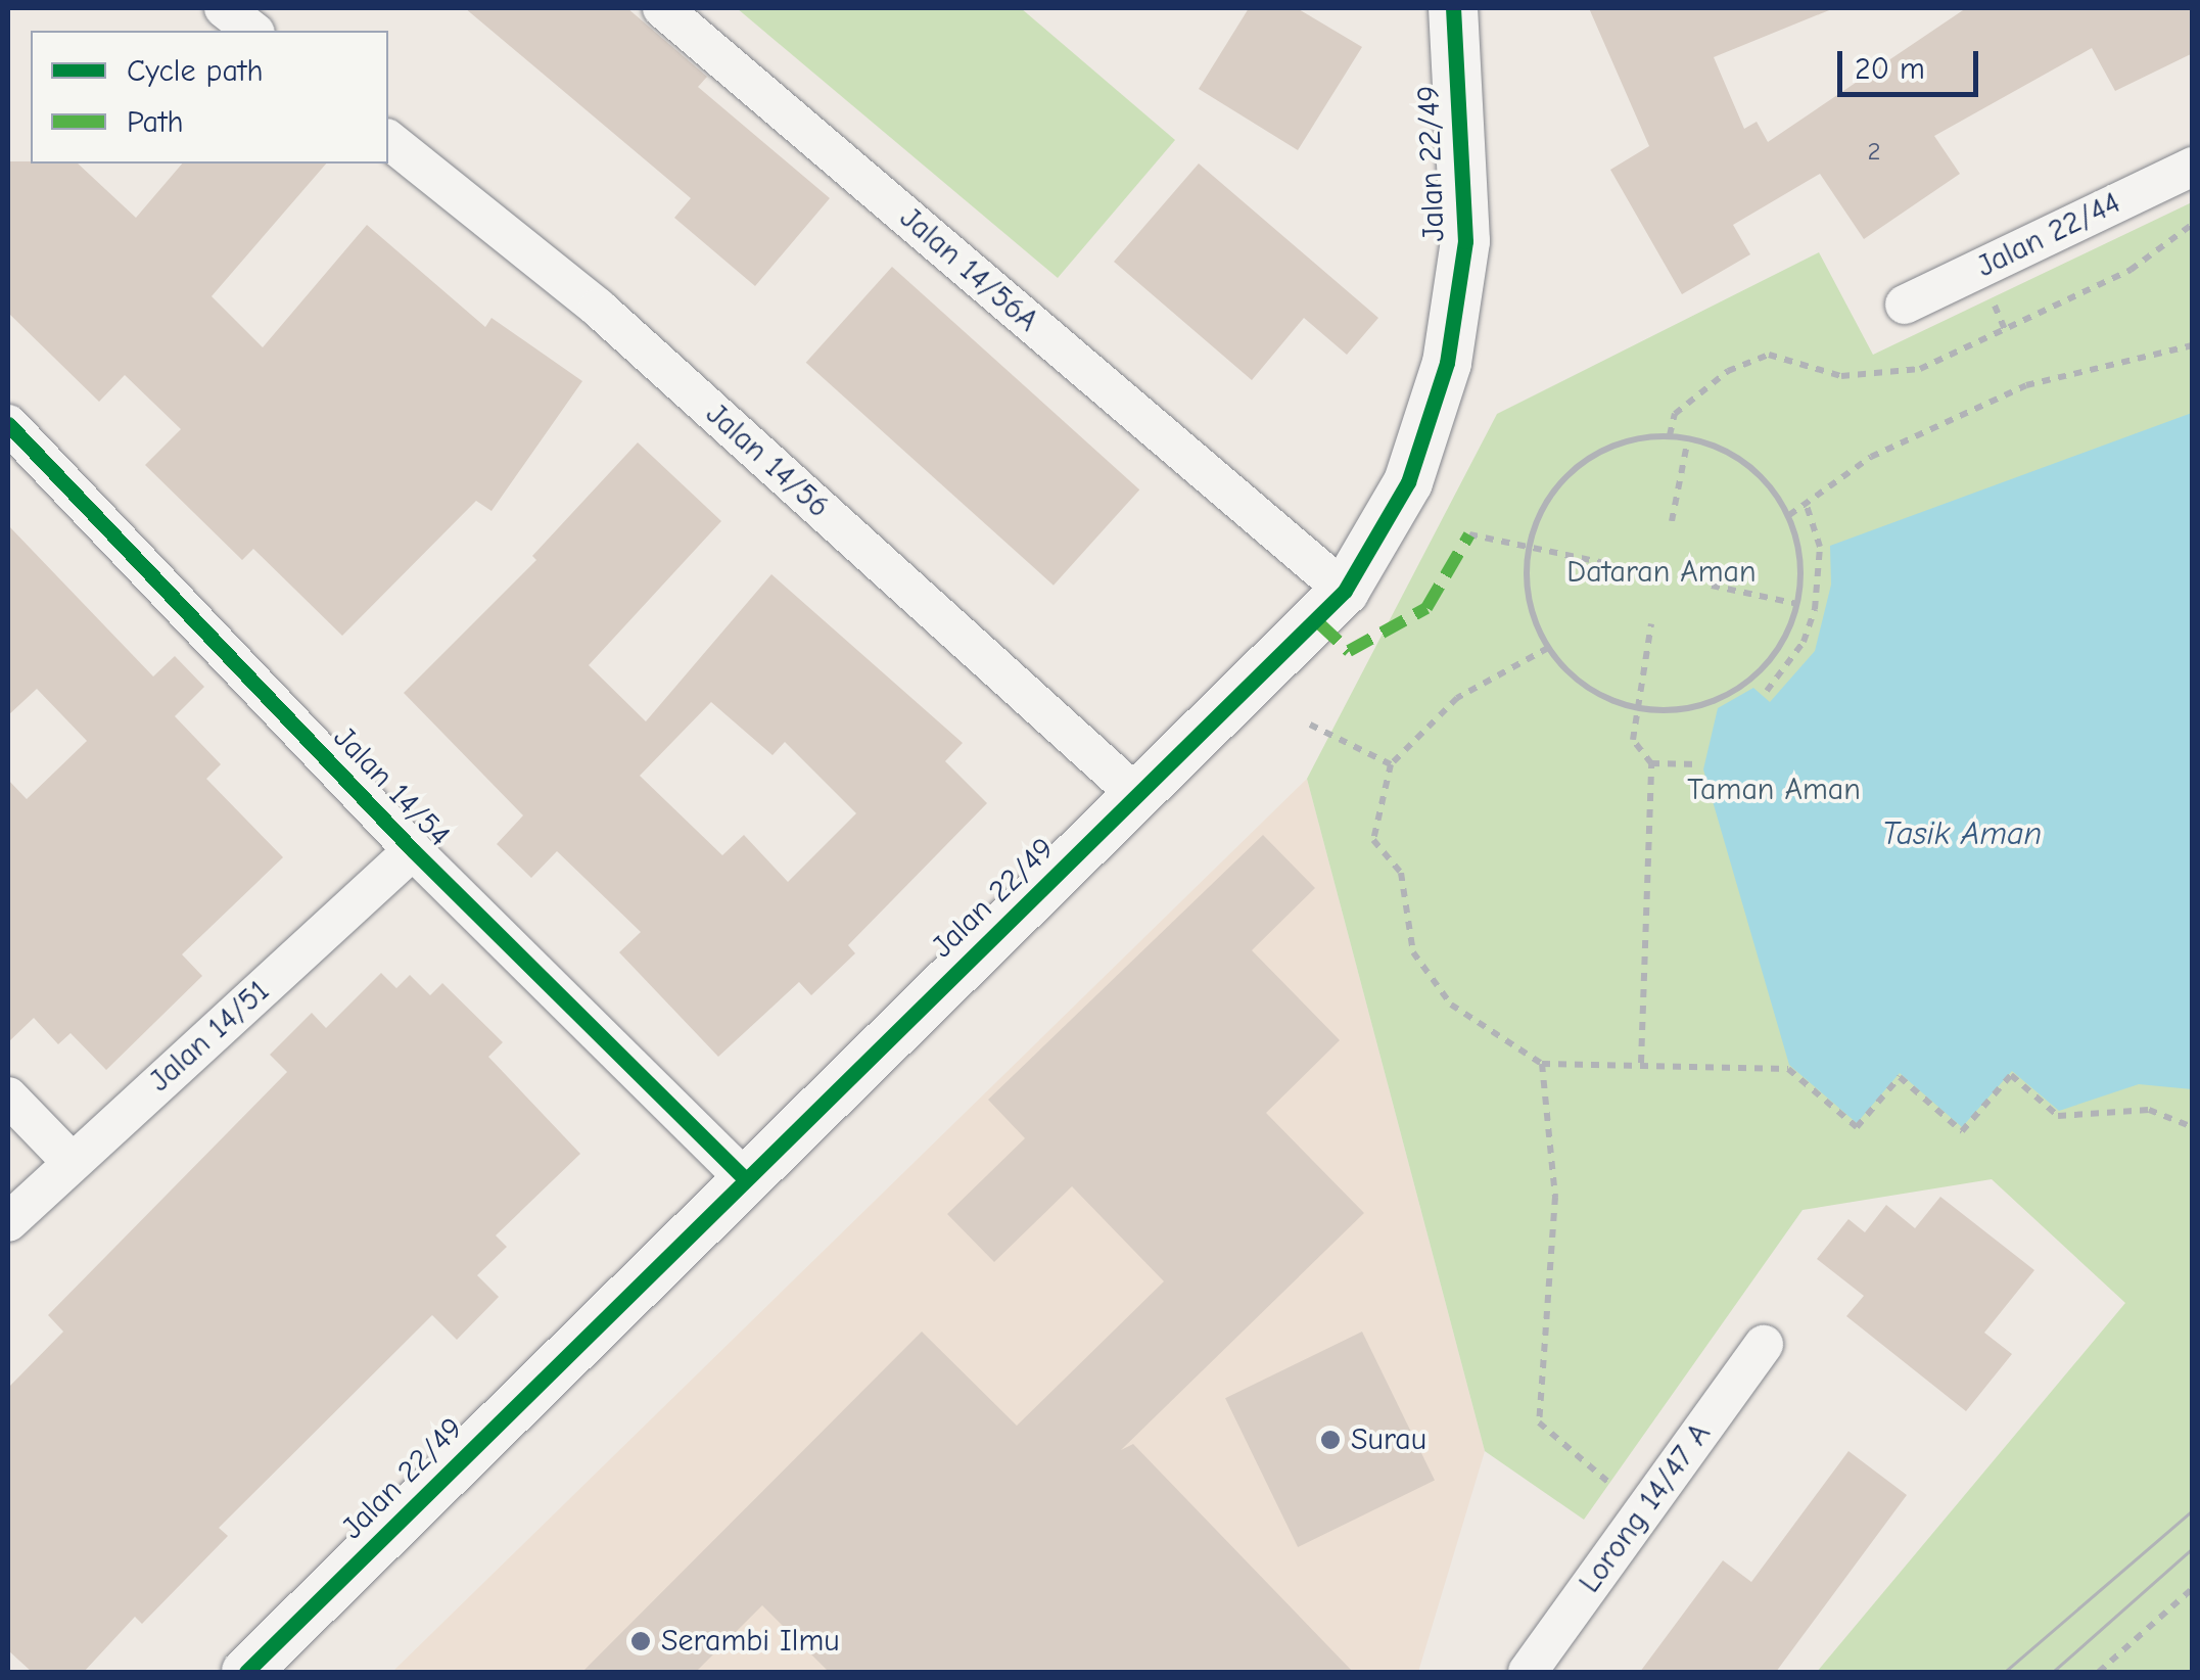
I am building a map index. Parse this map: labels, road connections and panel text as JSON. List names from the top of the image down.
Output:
{
  "streets": {
    "street": [
      "Jalan 22/49",
      "Jalan 22/44",
      "Jalan 14/56A",
      "Jalan 14/56",
      "Jalan 14/54",
      "Jalan 14/51",
      "Lorong 14/47 A"
    ]
  },
  "crossings": [
    ["Jalan 22/49", "Jalan 14/56A"],
    ["Jalan 22/49", "Jalan 14/56"],
    ["Jalan 22/49", "Jalan 14/54"],
    ["Jalan 14/54", "Jalan 14/51"]
  ],
  "water": ["Tasik Aman"],
  "parks": ["Dataran Aman", "Taman Aman"],
  "places": ["Surau", "Serambi Ilmu"],
  "house_numbers": ["2"],
  "legend": ["Cycle path", "Path"],
  "scale_bar": "20 m"
}
